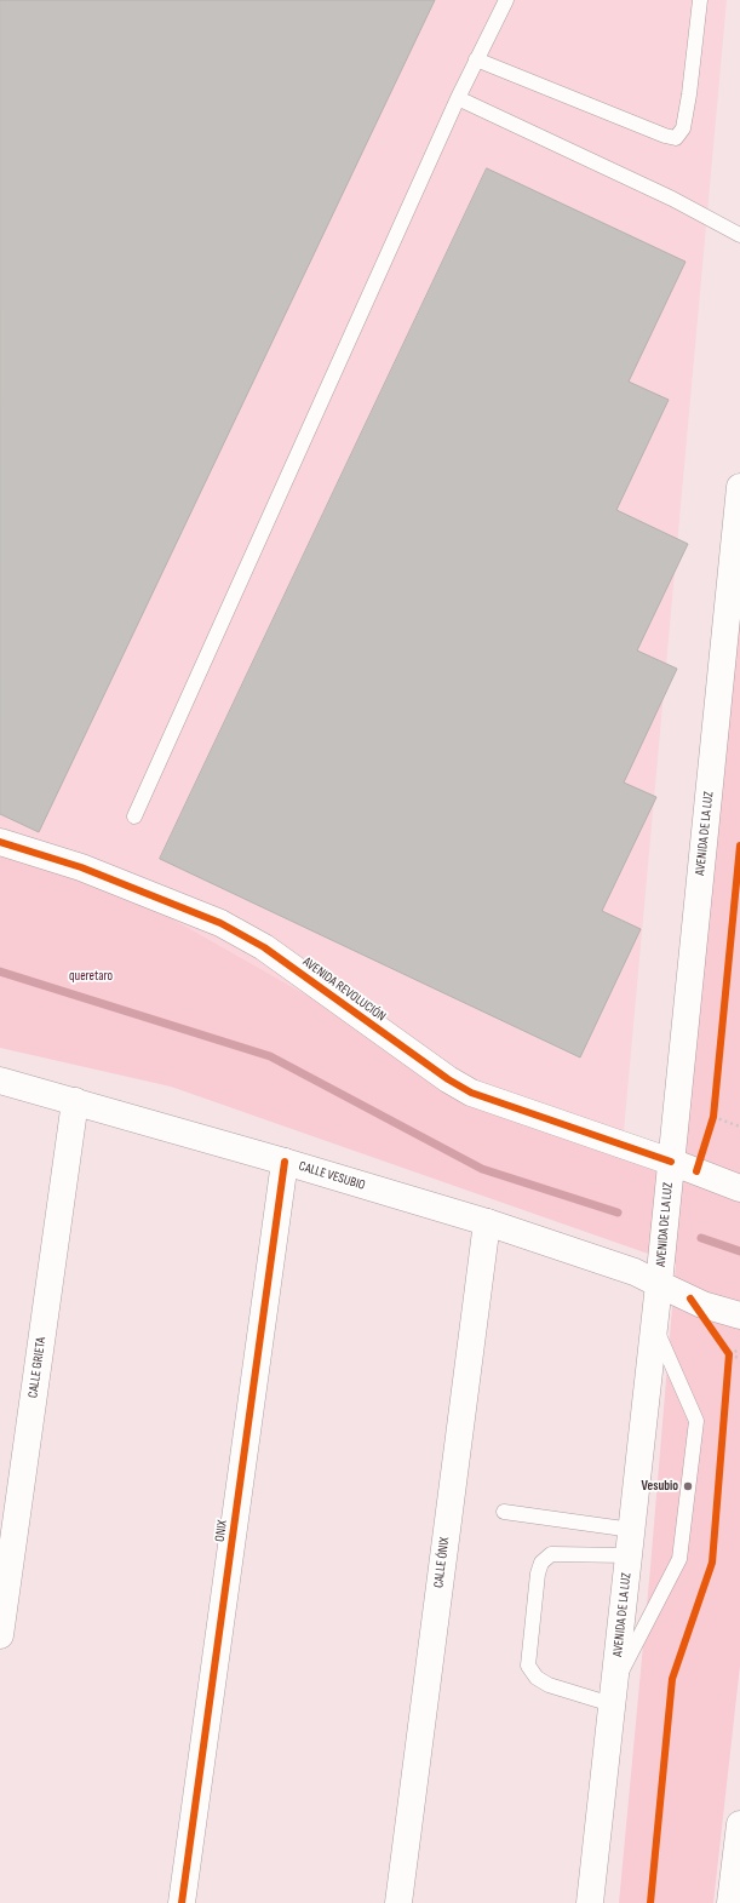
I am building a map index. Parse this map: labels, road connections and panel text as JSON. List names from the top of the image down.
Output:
{
  "streets": {
    "street": [
      "AVENIDA DE LA LUZ",
      "AVENIDA REVOLUCIÓN",
      "CALLE VESUBIO",
      "CALLE GRIETA",
      "ONIX",
      "CALLE ÓNIX"
    ]
  },
  "crossings": [
    ["AVENIDA DE LA LUZ", "AVENIDA REVOLUCIÓN"],
    ["AVENIDA DE LA LUZ", "CALLE VESUBIO"],
    ["CALLE VESUBIO", "CALLE GRIETA"],
    ["CALLE VESUBIO", "ONIX"],
    ["CALLE VESUBIO", "CALLE ÓNIX"]
  ],
  "parks": ["queretaro"],
  "places": ["Vesubio"]
}
